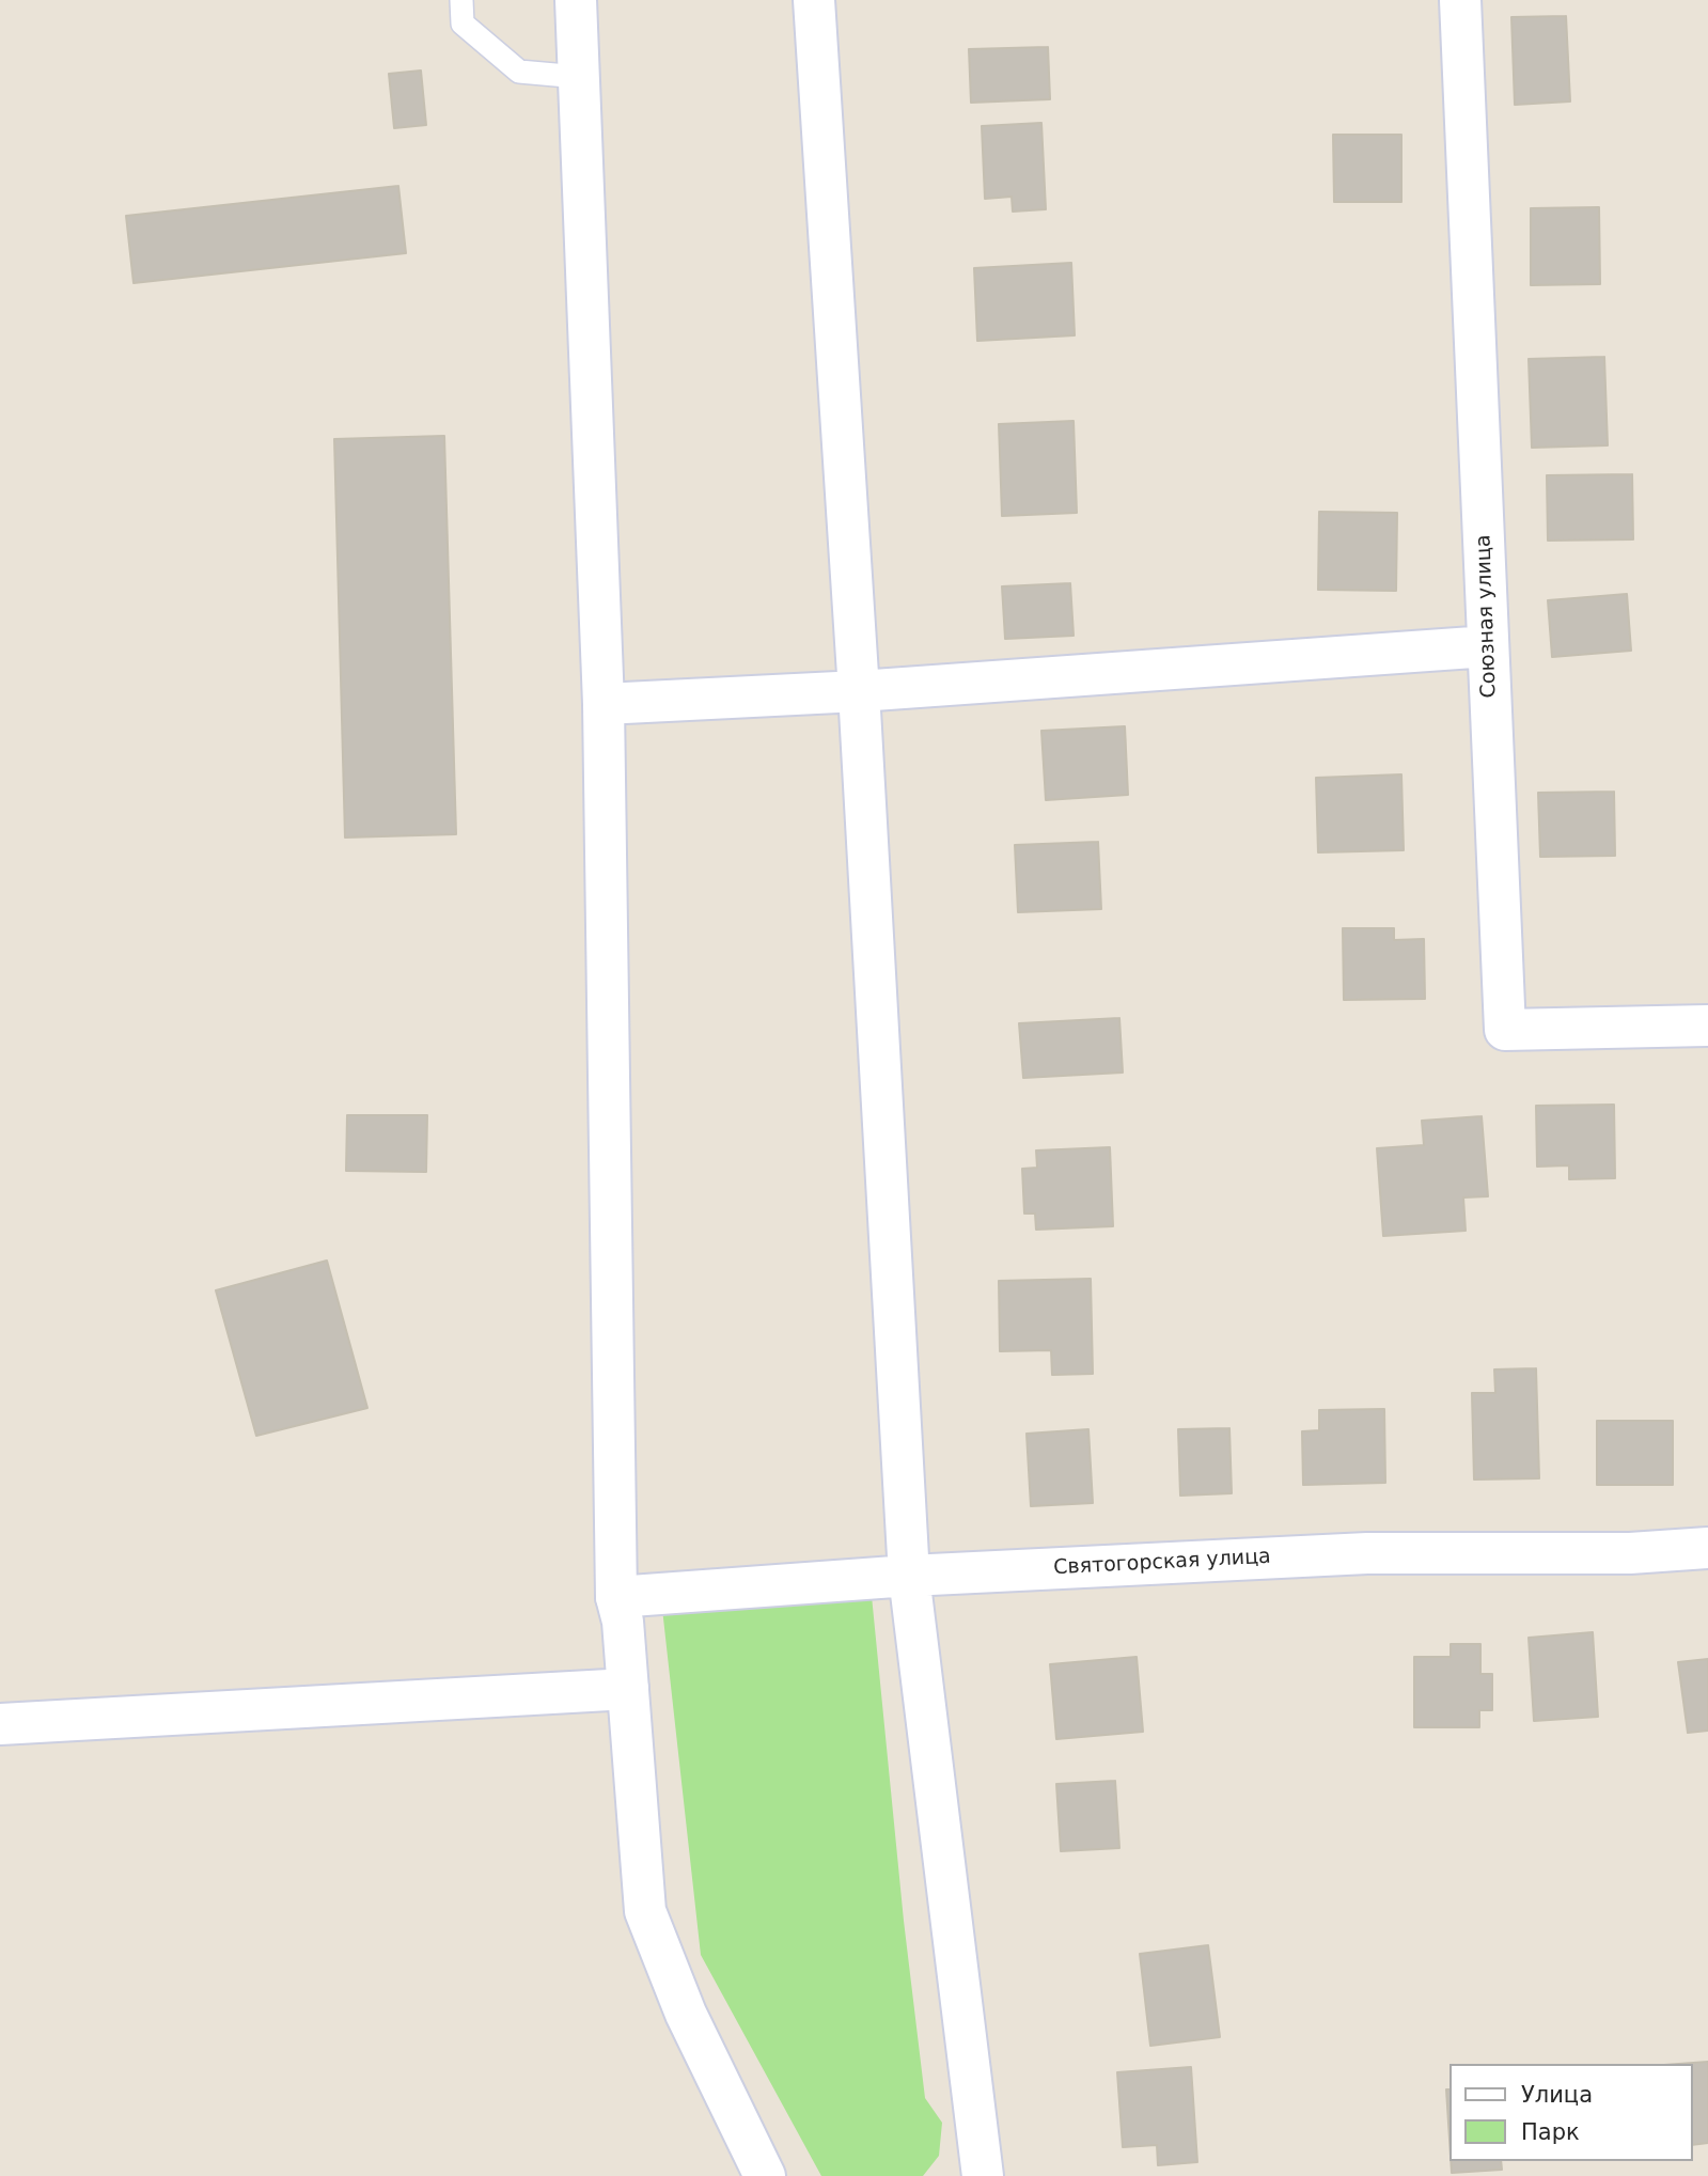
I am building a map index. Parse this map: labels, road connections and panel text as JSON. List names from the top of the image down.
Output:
{
  "streets": {
    "street": ["Союзная улица", "Святогорская улица"]
  },
  "legend": ["Улица", "Парк"]
}
